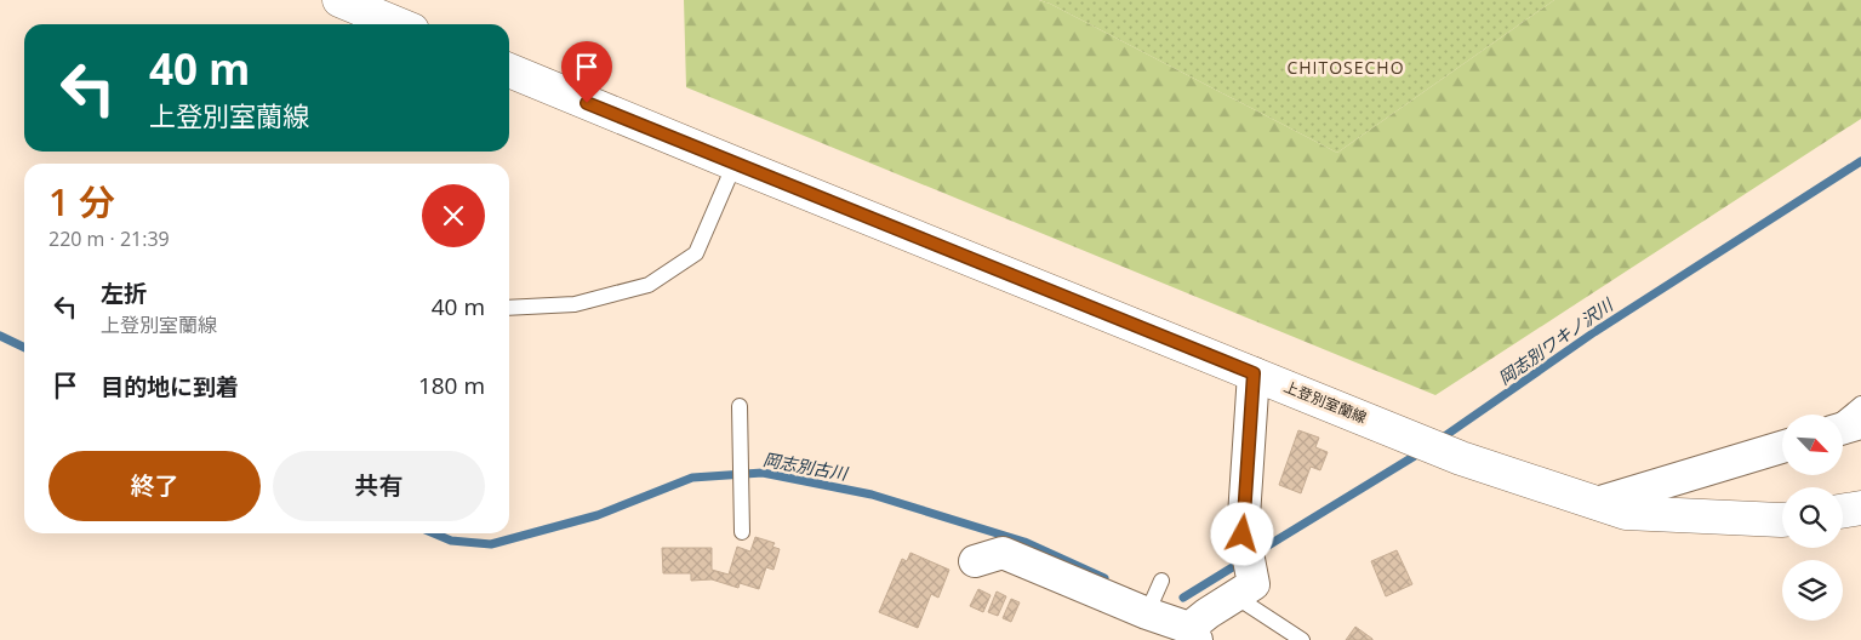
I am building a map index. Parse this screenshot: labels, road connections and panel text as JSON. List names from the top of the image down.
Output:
{
  "streets": {
    "main road": ["上登別室蘭線"]
  },
  "districts": ["CHITOSECHO"],
  "water": ["岡志別ワキノ沢川", "岡志別古川"],
  "north": "bottom right",
  "page": {
    "turn": ["40 m", "上登別室蘭線"],
    "heading": ["1 分", "220 m · 21:39"],
    "list": [
      {
        "name": "左折",
        "note": "上登別室蘭線",
        "value": "40 m"
      },
      {
        "name": "目的地に到着",
        "value": "180 m"
      }
    ],
    "buttons": ["終了", "共有"]
  }
}
